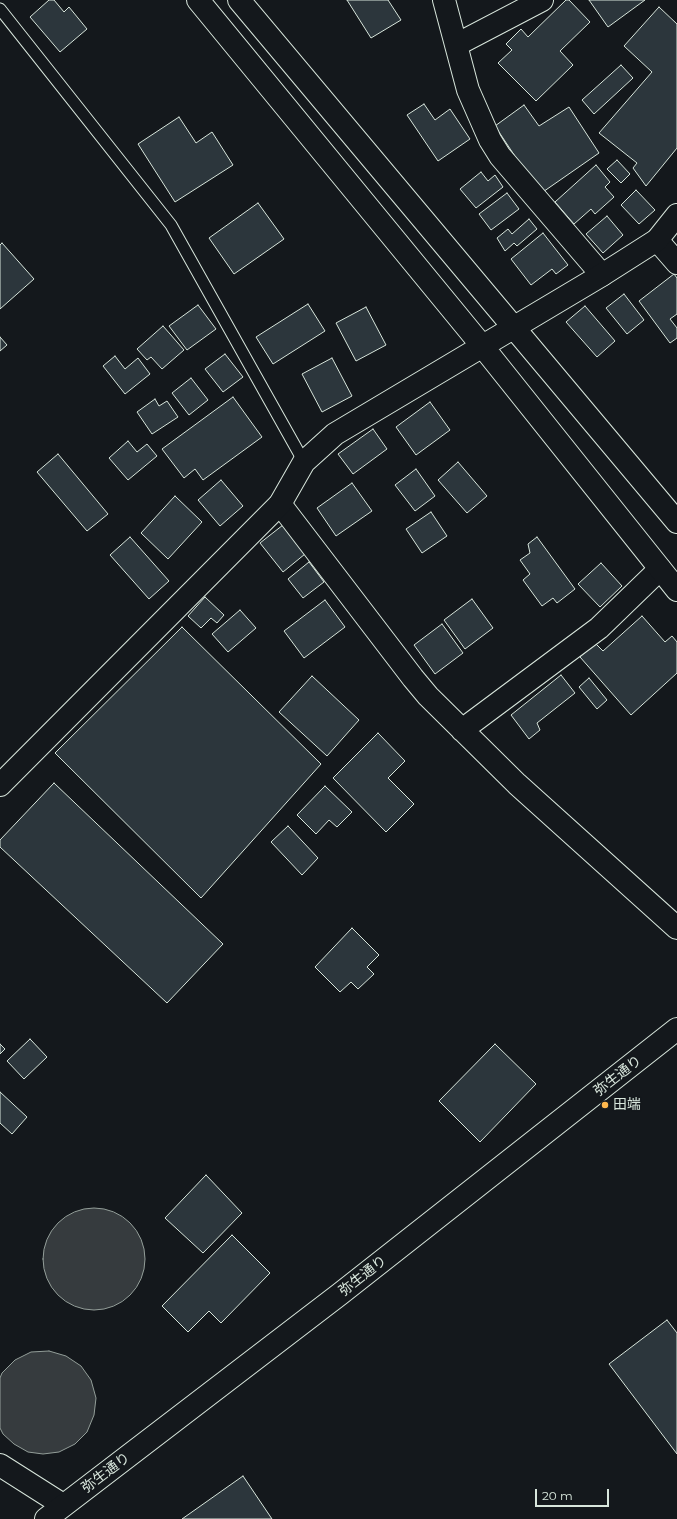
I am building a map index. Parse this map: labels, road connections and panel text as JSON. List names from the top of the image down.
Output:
{
  "streets": {
    "street": ["弥生通り"]
  },
  "places": ["田端"],
  "scale_bar": "20 m"
}
